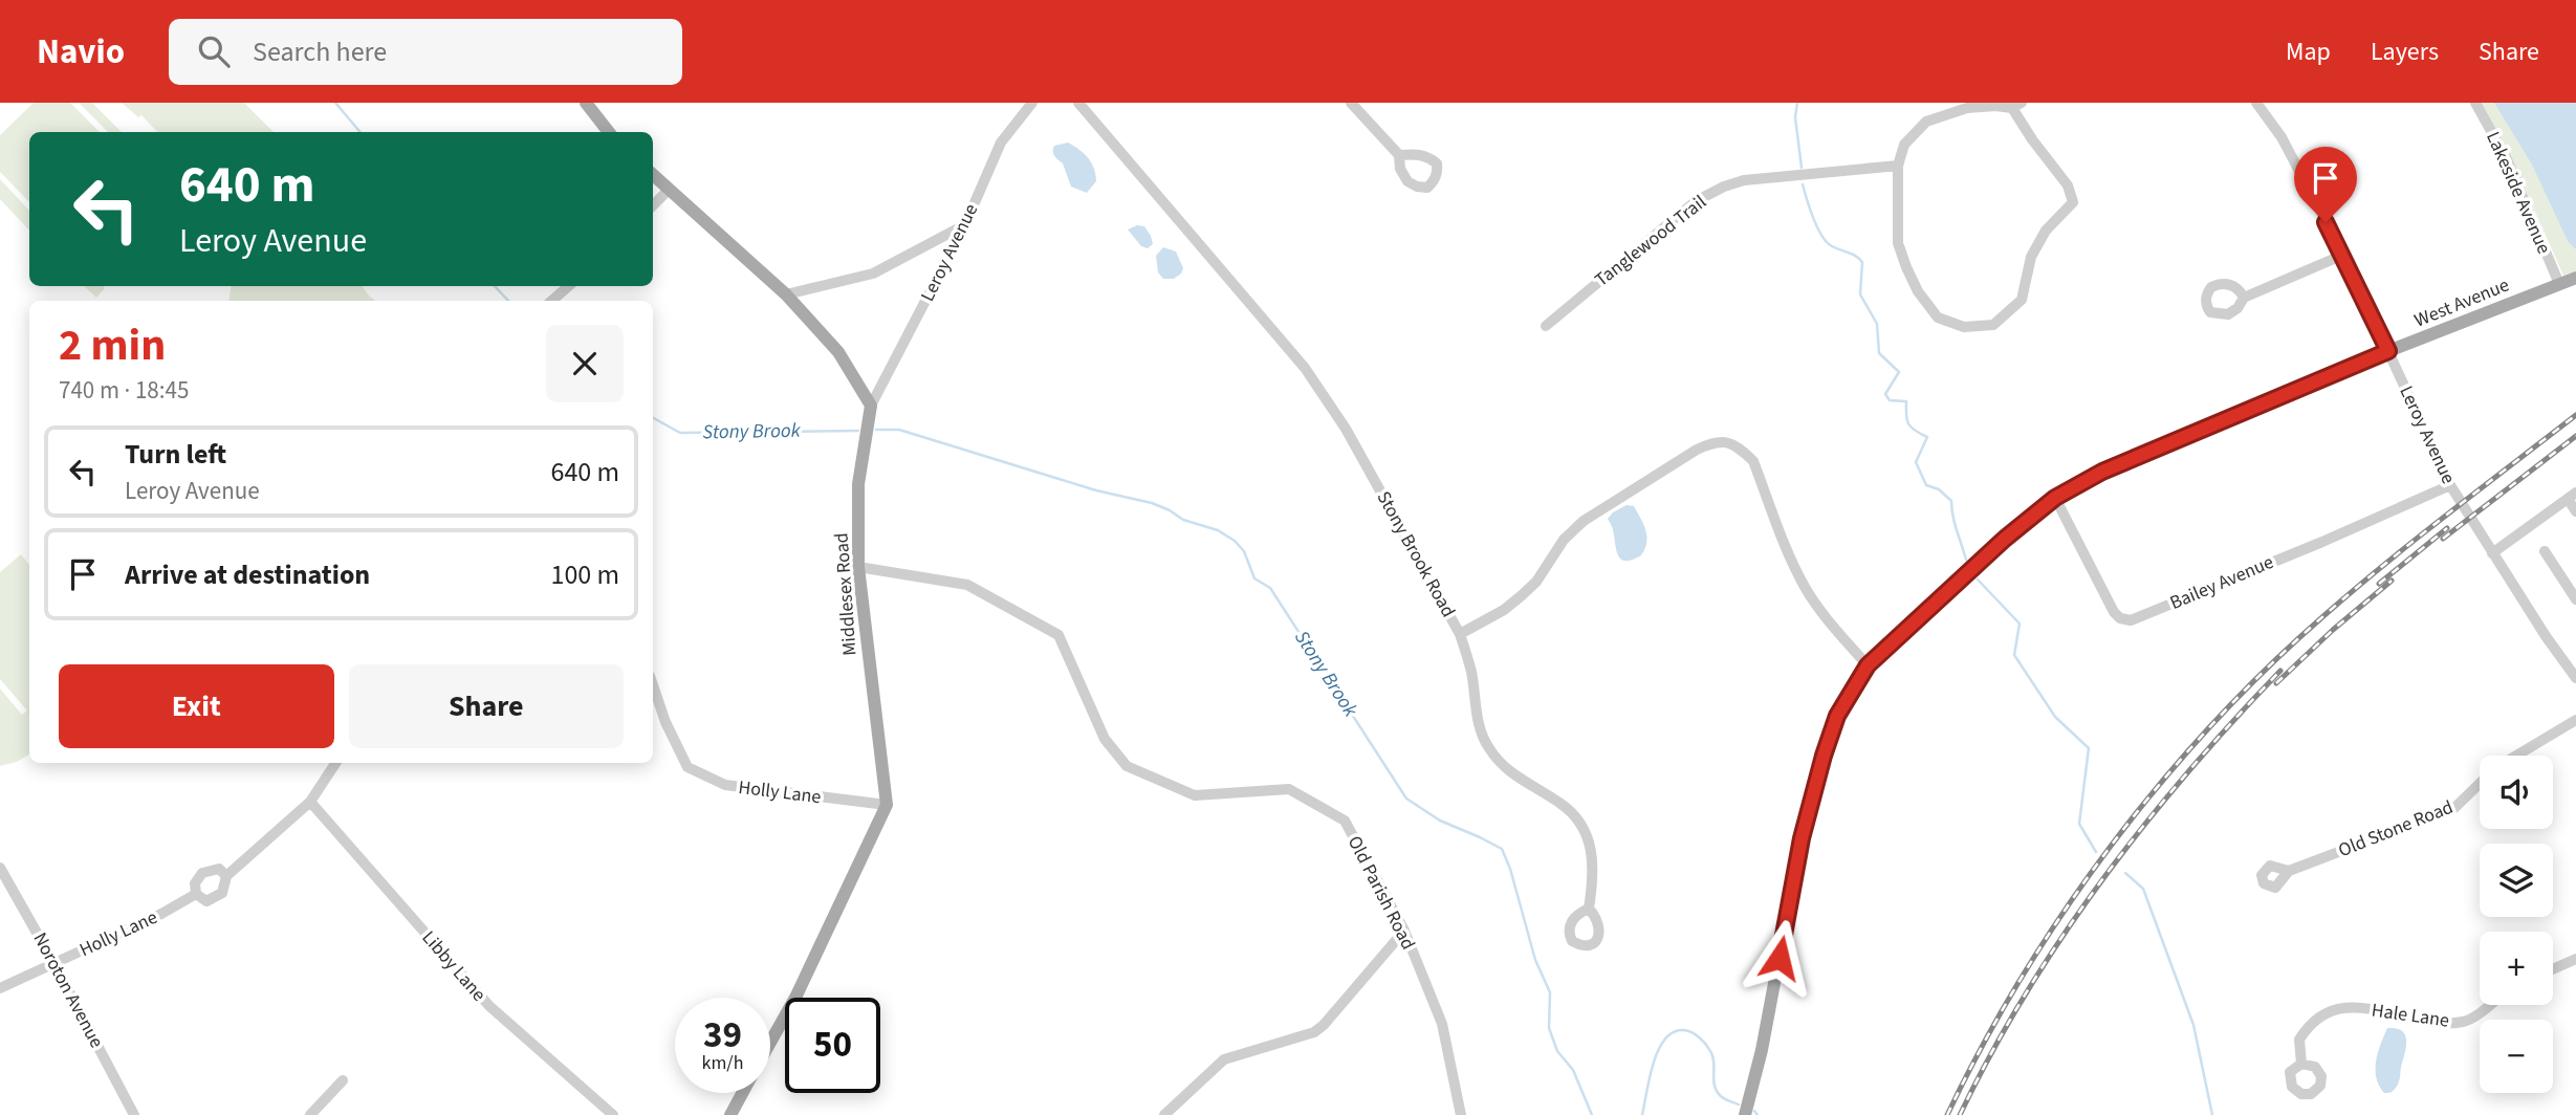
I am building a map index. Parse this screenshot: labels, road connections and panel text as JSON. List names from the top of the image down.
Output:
{
  "streets": {
    "main road": ["West Avenue", "Middlesex Road"],
    "street": [
      "Lakeside Avenue",
      "Tanglewood Trail",
      "Leroy Avenue",
      "Stony Brook Road",
      "Bailey Avenue",
      "Holly Lane",
      "Old Stone Road",
      "Old Parish Road",
      "Libby Lane",
      "Noroton Avenue",
      "Hale Lane"
    ]
  },
  "crossings": [
    ["Lakeside Avenue", "West Avenue"],
    ["Leroy Avenue", "West Avenue"],
    ["Leroy Avenue", "Bailey Avenue"],
    ["Leroy Avenue", "Middlesex Road"],
    ["West Avenue", "Stony Brook Road"],
    ["West Avenue", "Bailey Avenue"],
    ["Middlesex Road", "Holly Lane"],
    ["Middlesex Road", "Old Parish Road"],
    ["Holly Lane", "Libby Lane"],
    ["Holly Lane", "Noroton Avenue"]
  ],
  "water": ["Stony Brook"],
  "page": {
    "header": "Navio",
    "search": "Search here",
    "nav": ["Map", "Layers", "Share"],
    "turn": ["640 m", "Leroy Avenue"],
    "heading": ["2 min", "740 m · 18:45"],
    "list": [
      {
        "name": "Turn left",
        "note": "Leroy Avenue",
        "value": "640 m"
      },
      {
        "name": "Arrive at destination",
        "value": "100 m"
      }
    ],
    "buttons": ["Exit", "Share"],
    "map_buttons": ["+", "−"],
    "speed": "39 km/h",
    "limit": "50"
  }
}
